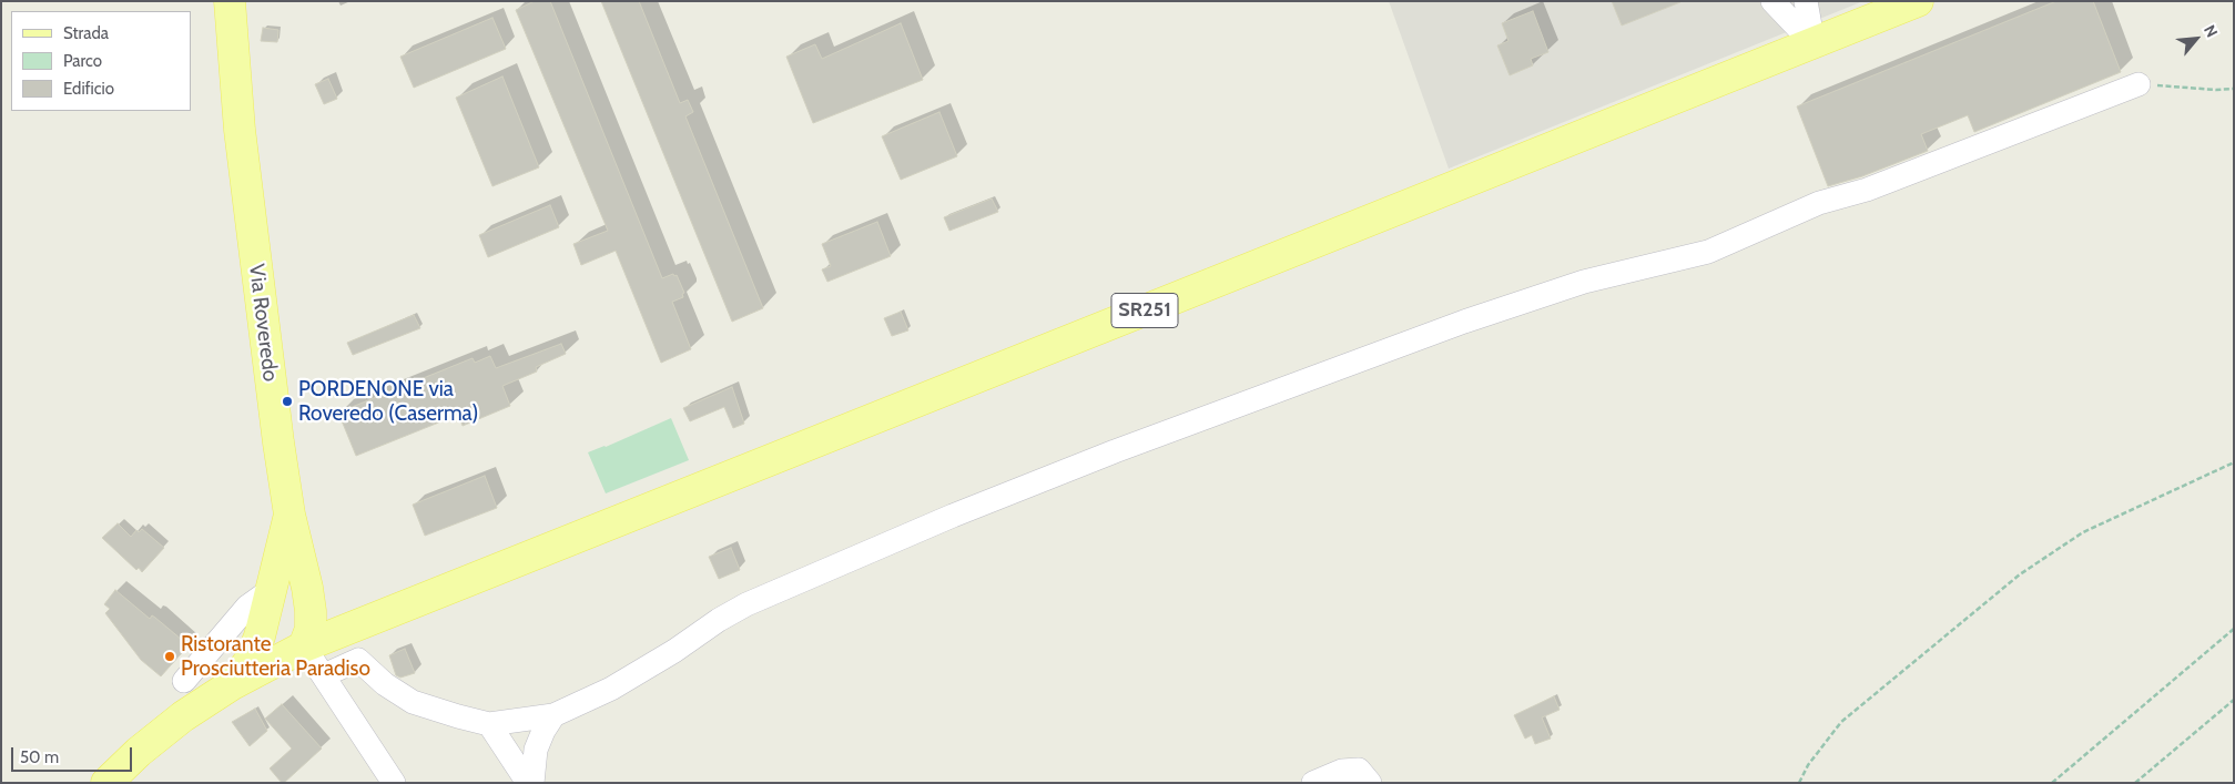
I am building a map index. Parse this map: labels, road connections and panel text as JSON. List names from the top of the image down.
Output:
{
  "streets": {
    "main road": ["SR251", "Via Roveredo"]
  },
  "crossings": [
    ["SR251", "Via Roveredo"]
  ],
  "places": ["PORDENONE via Roveredo (Caserma)", "Ristorante Prosciutteria Paradiso"],
  "legend": ["Strada", "Parco", "Edificio"],
  "scale_bar": "50 m",
  "north": "top right"
}
